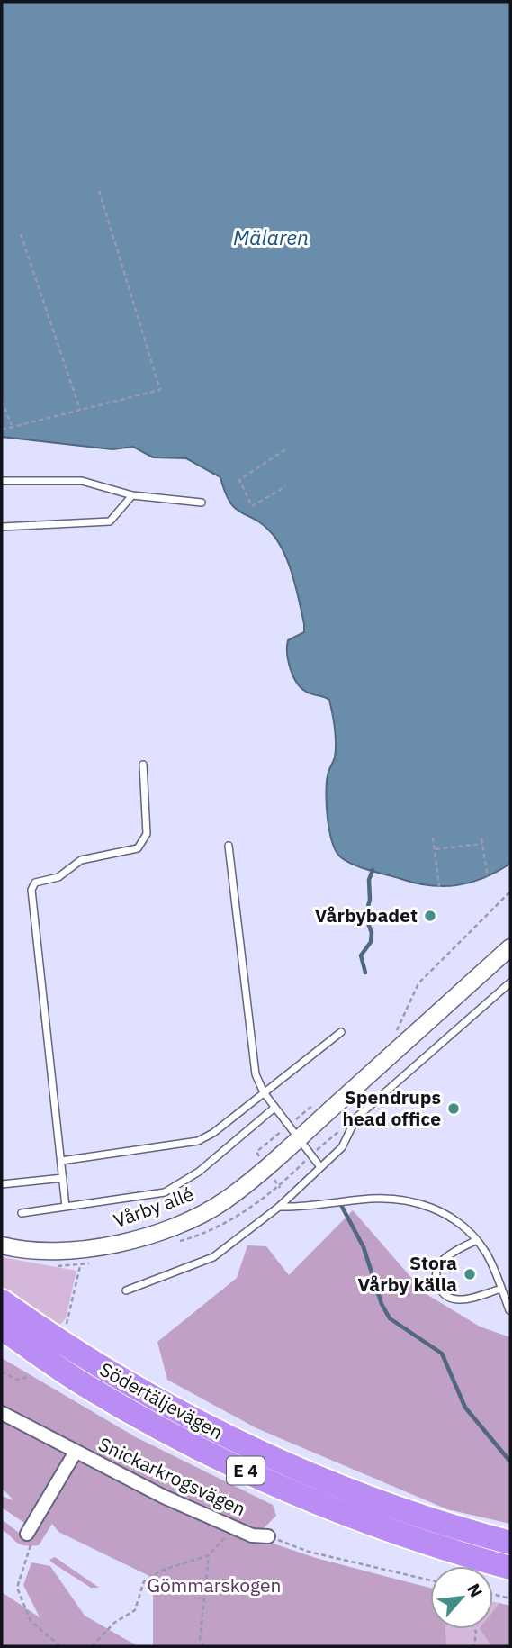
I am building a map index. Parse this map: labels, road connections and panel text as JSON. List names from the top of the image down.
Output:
{
  "streets": {
    "highway": ["Södertäljevägen", "E 4"],
    "street": ["Vårby allé", "Snickarkrogsvägen"]
  },
  "water": ["Mälaren"],
  "parks": ["Gömmarskogen"],
  "places": ["Vårbybadet", "Spendrups head office", "Stora Vårby källa"],
  "north": "top right"
}
